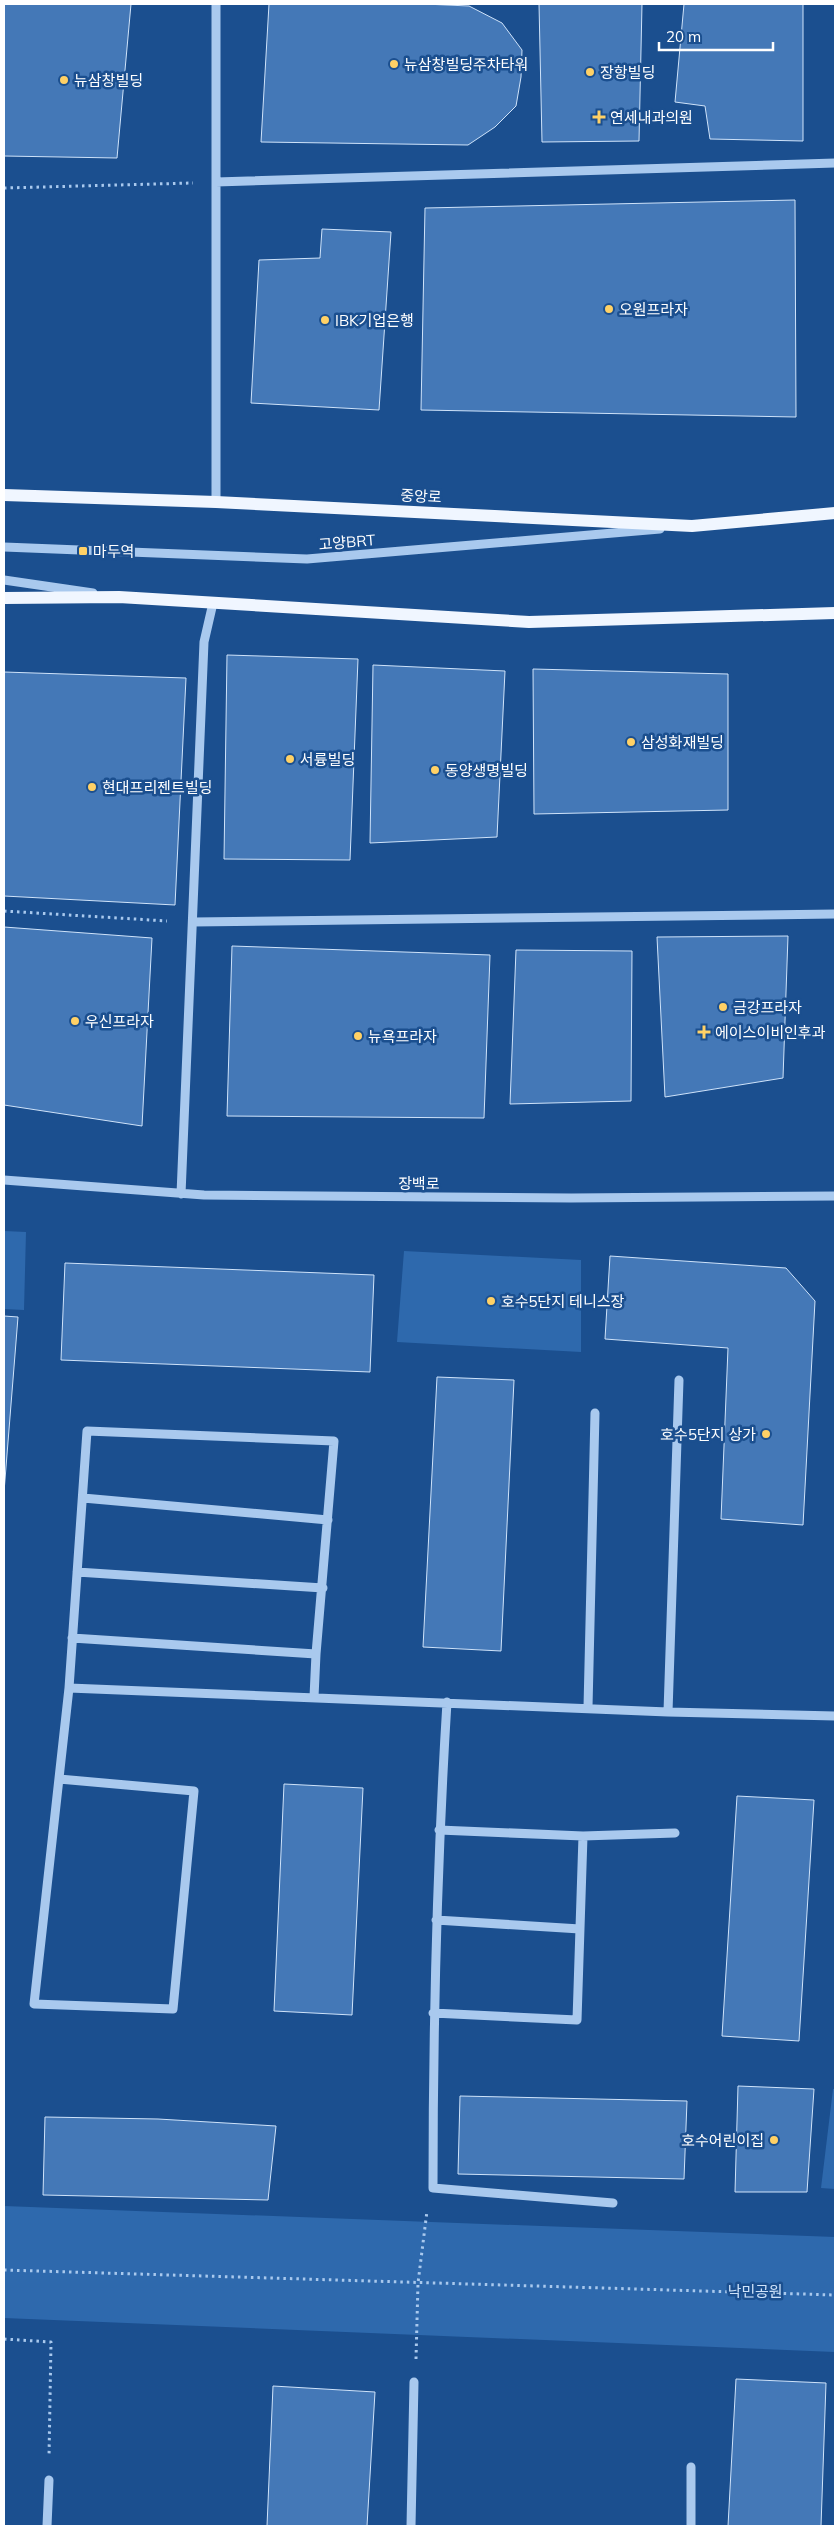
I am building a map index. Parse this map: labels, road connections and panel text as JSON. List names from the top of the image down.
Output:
{
  "streets": {
    "main road": ["중앙로"],
    "street": ["고양BRT", "장백로"]
  },
  "crossings": [
    ["중앙로", "고양BRT"]
  ],
  "parks": ["낙민공원"],
  "places": {
    "other": [
      "뉴삼창빌딩주차타워",
      "장항빌딩",
      "뉴삼창빌딩",
      "오원프라자",
      "IBK기업은행",
      "삼성화재빌딩",
      "서륭빌딩",
      "동양생명빌딩",
      "현대프리젠트빌딩",
      "금강프라자",
      "우신프라자",
      "뉴욕프라자",
      "호수5단지 테니스장",
      "호수5단지 상가",
      "호수어린이집"
    ],
    "health": ["연세내과의원", "에이스이비인후과"],
    "transit": ["마두역"]
  },
  "scale_bar": "20 m"
}
